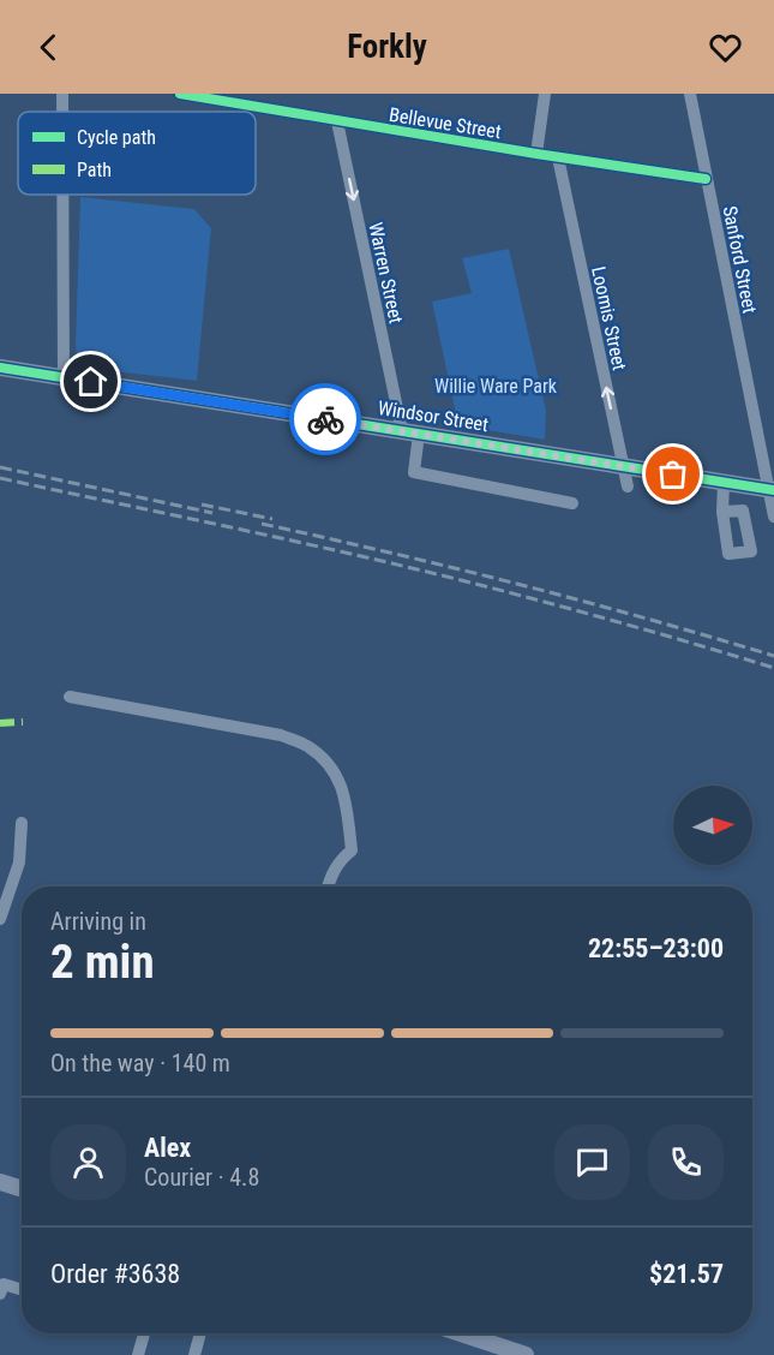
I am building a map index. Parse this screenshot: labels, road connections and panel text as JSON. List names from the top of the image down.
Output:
{
  "streets": {
    "main road": ["Windsor Street"],
    "street": [
      "Bellevue Street",
      "Sanford Street",
      "Warren Street",
      "Loomis Street"
    ]
  },
  "crossings": [
    ["Bellevue Street", "Sanford Street"],
    ["Bellevue Street", "Warren Street"],
    ["Bellevue Street", "Loomis Street"],
    ["Sanford Street", "Windsor Street"],
    ["Warren Street", "Windsor Street"],
    ["Loomis Street", "Windsor Street"]
  ],
  "one_way": ["Warren Street", "Loomis Street"],
  "parks": ["Willie Ware Park"],
  "legend": ["Cycle path", "Path"],
  "north": "right",
  "page": {
    "header": "Forkly",
    "heading": ["2 min", "Arriving in", "22:55–23:00"],
    "panel": [
      "Alex",
      "Courier · 4.8",
      "Order #3638",
      "$21.57"
    ],
    "bar": "On the way · 140 m"
  }
}
